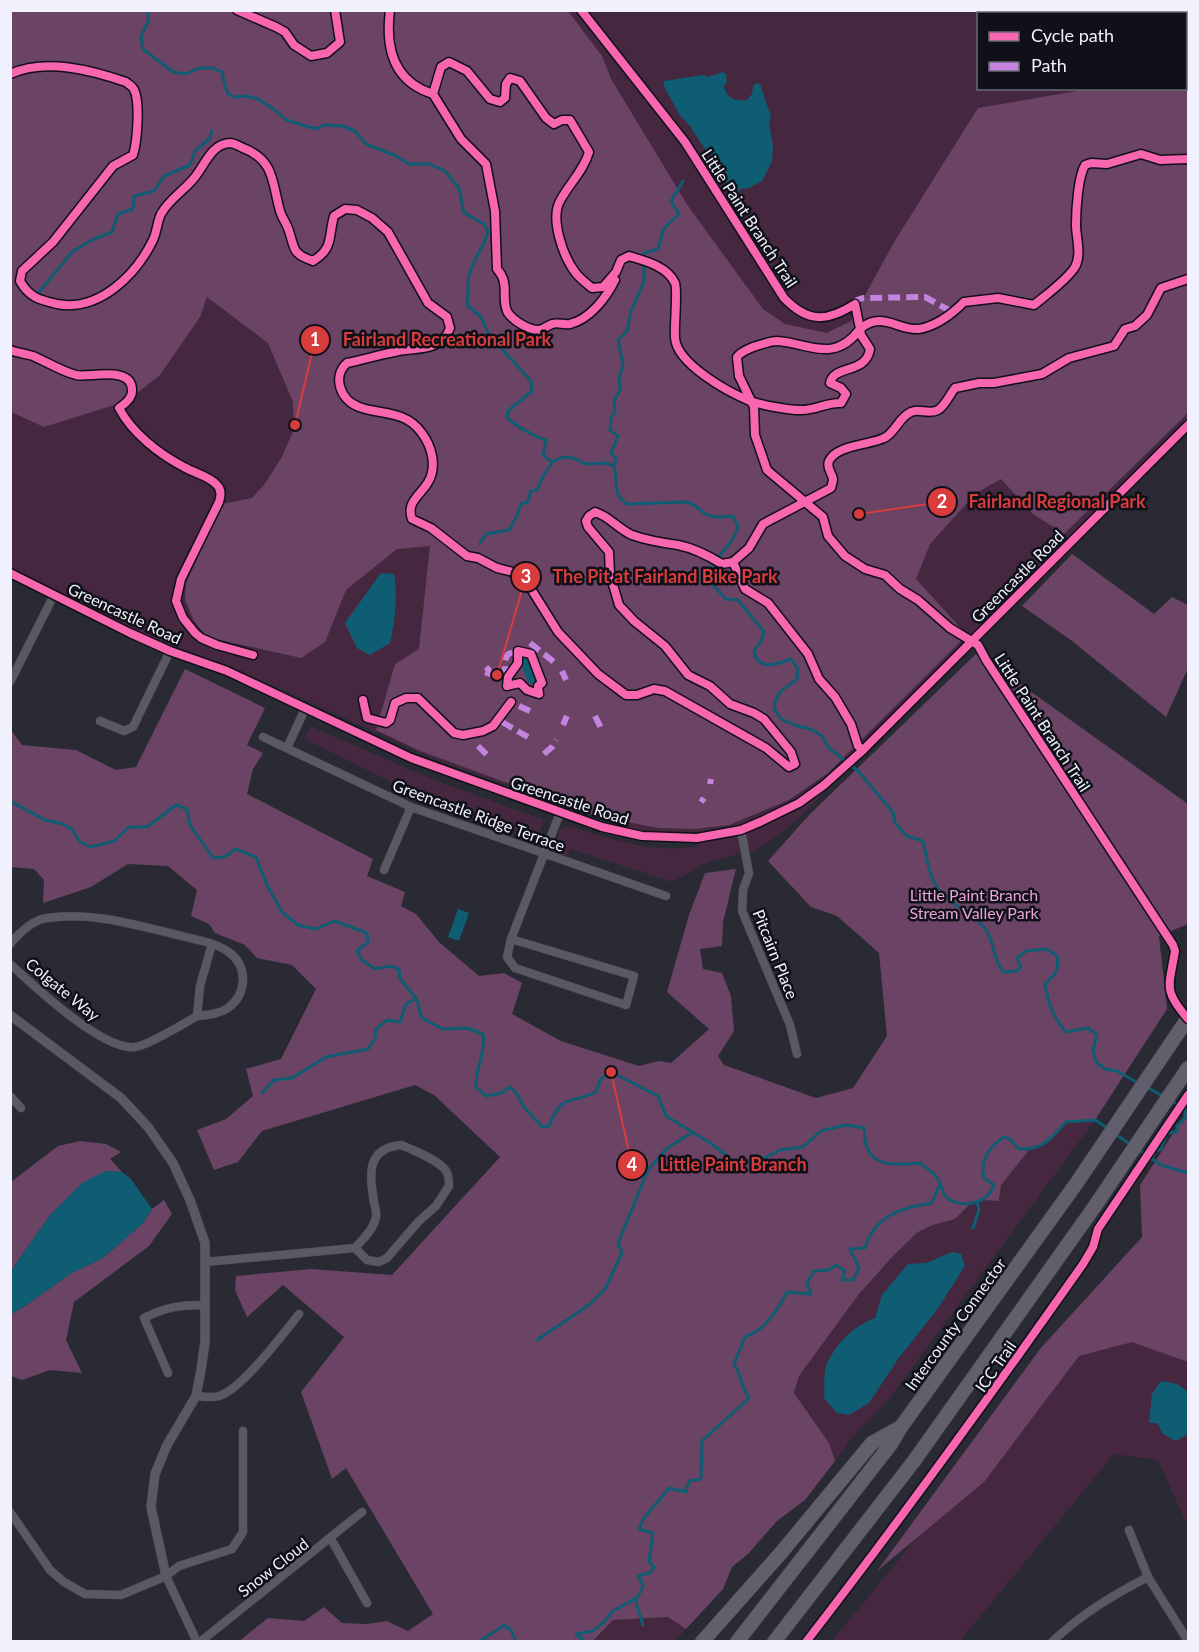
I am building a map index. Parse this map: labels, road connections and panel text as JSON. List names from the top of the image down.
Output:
{
  "streets": {
    "highway": ["Intercounty Connector"],
    "street": [
      "Greencastle Road",
      "Greencastle Ridge Terrace",
      "Pitcairn Place",
      "Colgate Way",
      "Snow Cloud"
    ],
    "cycle path": ["Little Paint Branch Trail", "ICC Trail"]
  },
  "crossings": [
    ["Greencastle Road", "Pitcairn Place"]
  ],
  "parks": ["Little Paint Branch Stream Valley Park"],
  "places": [
    "Fairland Recreational Park",
    "Fairland Regional Park",
    "The Pit at Fairland Bike Park",
    "Little Paint Branch"
  ],
  "legend": ["Cycle path", "Path"]
}
